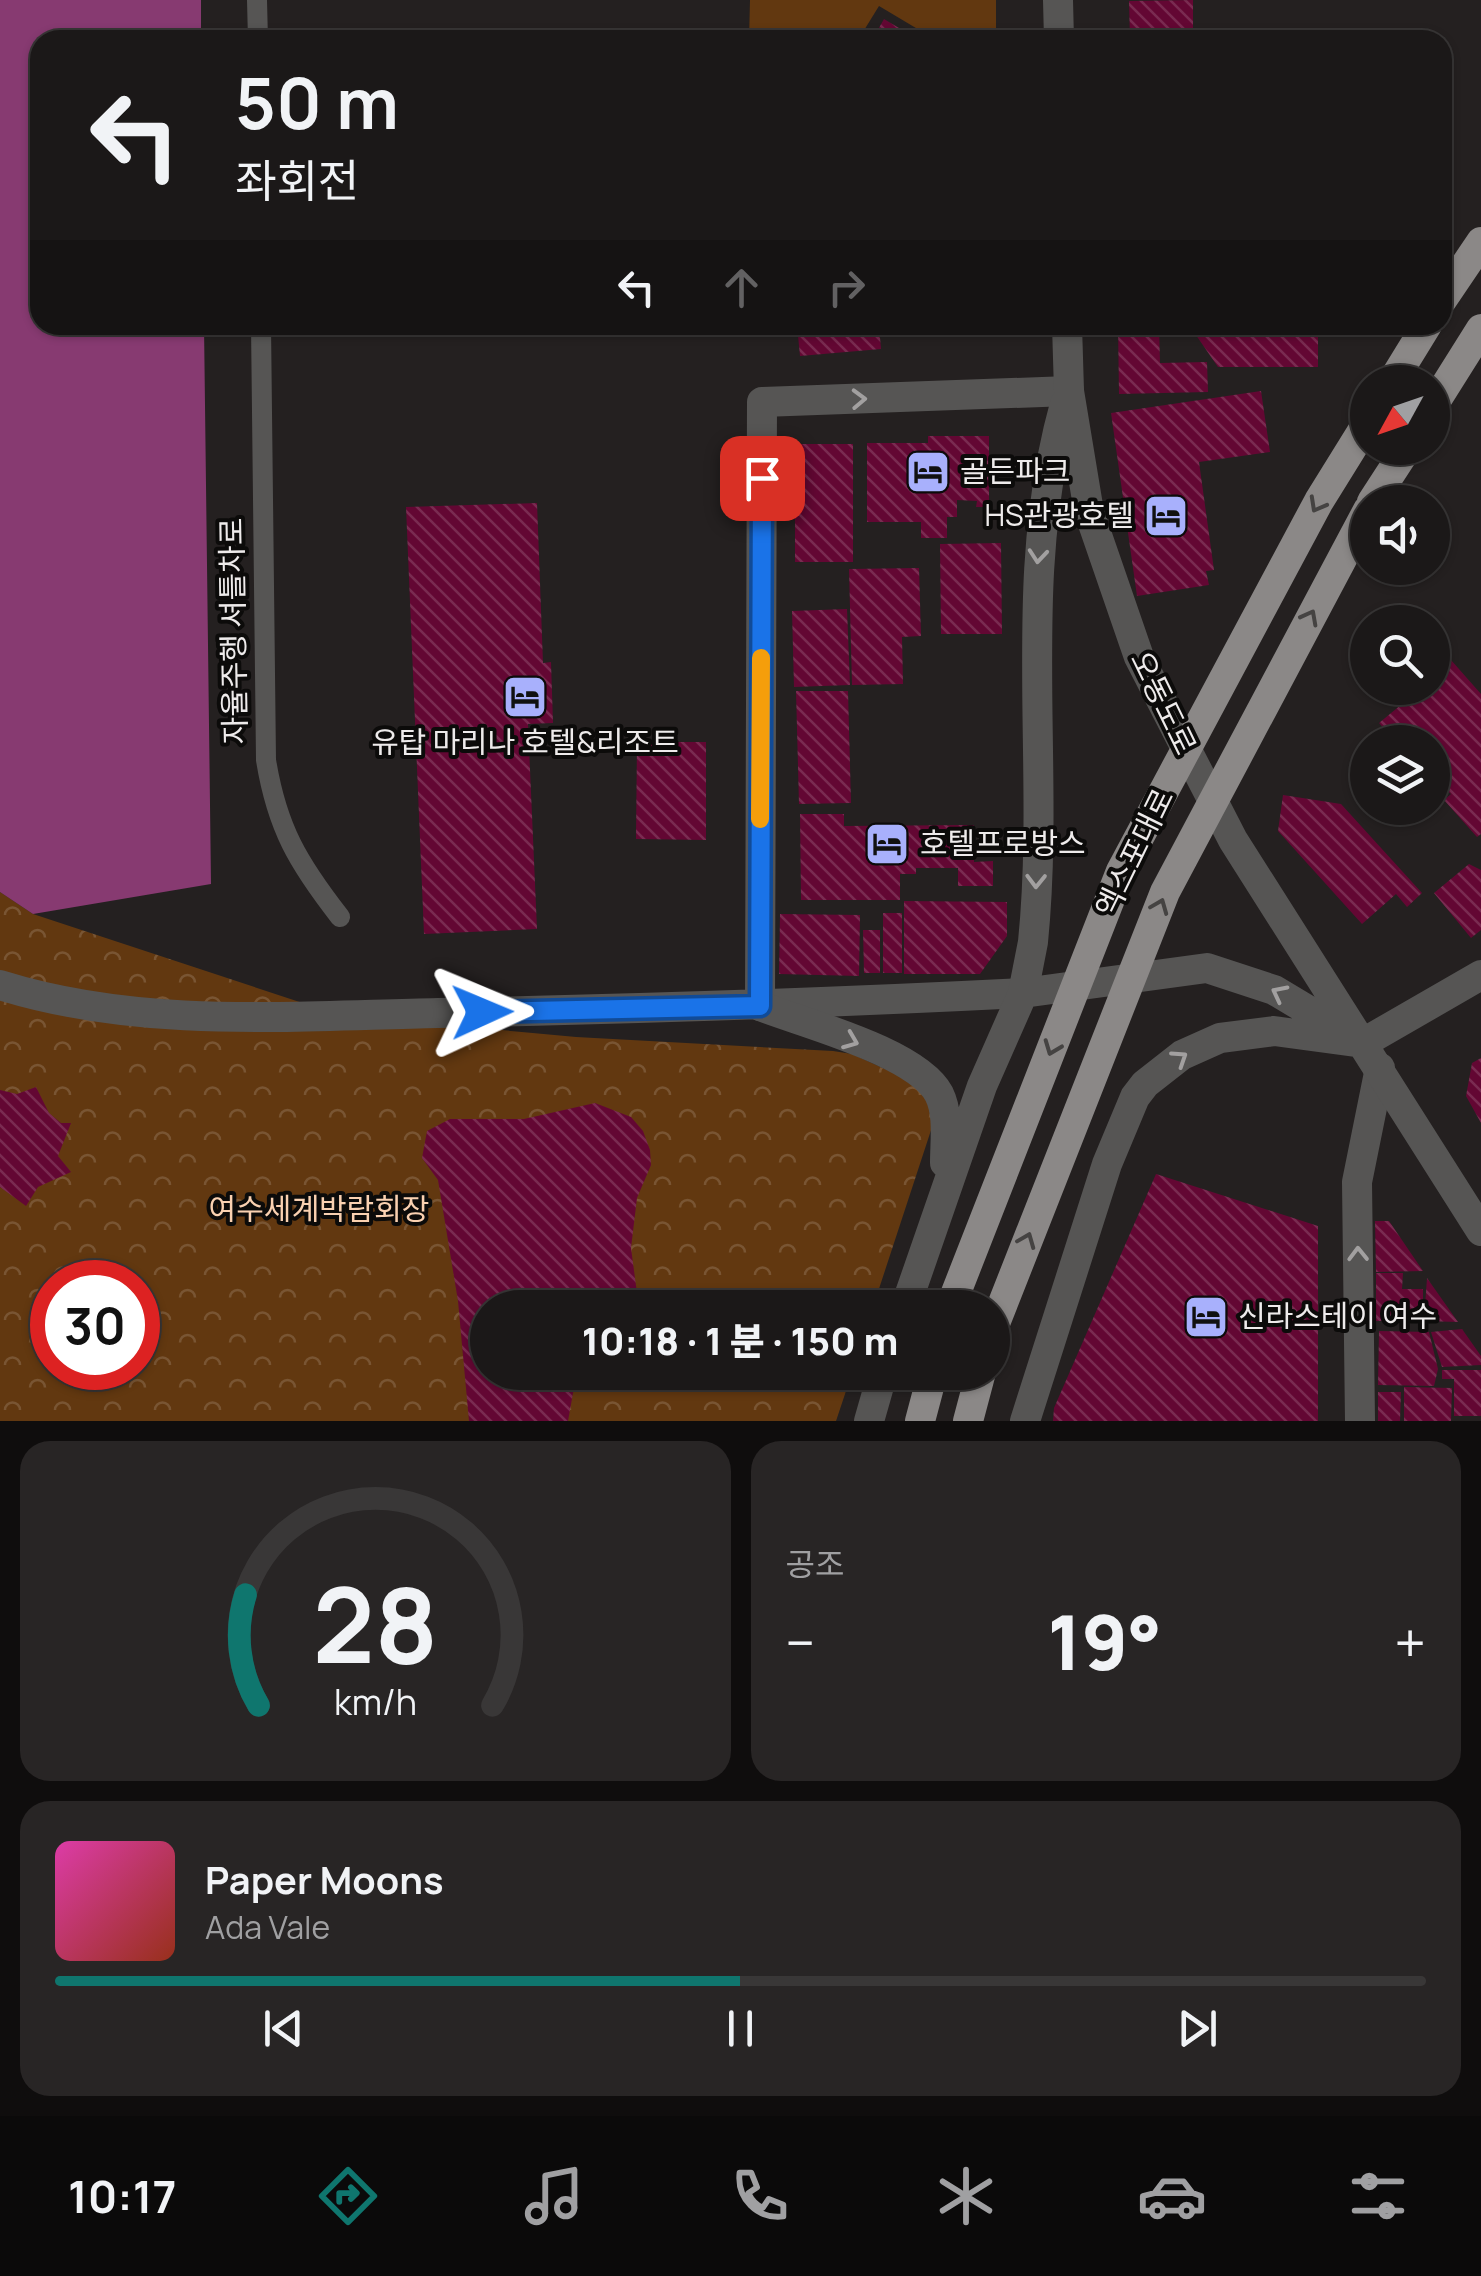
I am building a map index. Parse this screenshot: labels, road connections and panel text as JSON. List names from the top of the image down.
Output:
{
  "streets": {
    "main road": ["엑스포대로"],
    "street": ["오동도로"],
    "lane": ["자율주행 셔틀차로"]
  },
  "parks": ["여수세계박람회장"],
  "places": {
    "hotel": [
      "골든파크",
      "HS관광호텔",
      "유탑 마리나 호텔&리조트",
      "호텔프로방스",
      "신라스테이 여수"
    ]
  },
  "north": "bottom left",
  "page": {
    "turn": ["50 m", "좌회전"],
    "limit": "30",
    "trip": "10:18 · 1 분 · 150 m",
    "tile": "공조",
    "heat": ["−", "19°", "+"],
    "song": ["Paper Moons", "Ada Vale"],
    "tabs": "10:17",
    "gauge": ["28", "km/h"]
  }
}
